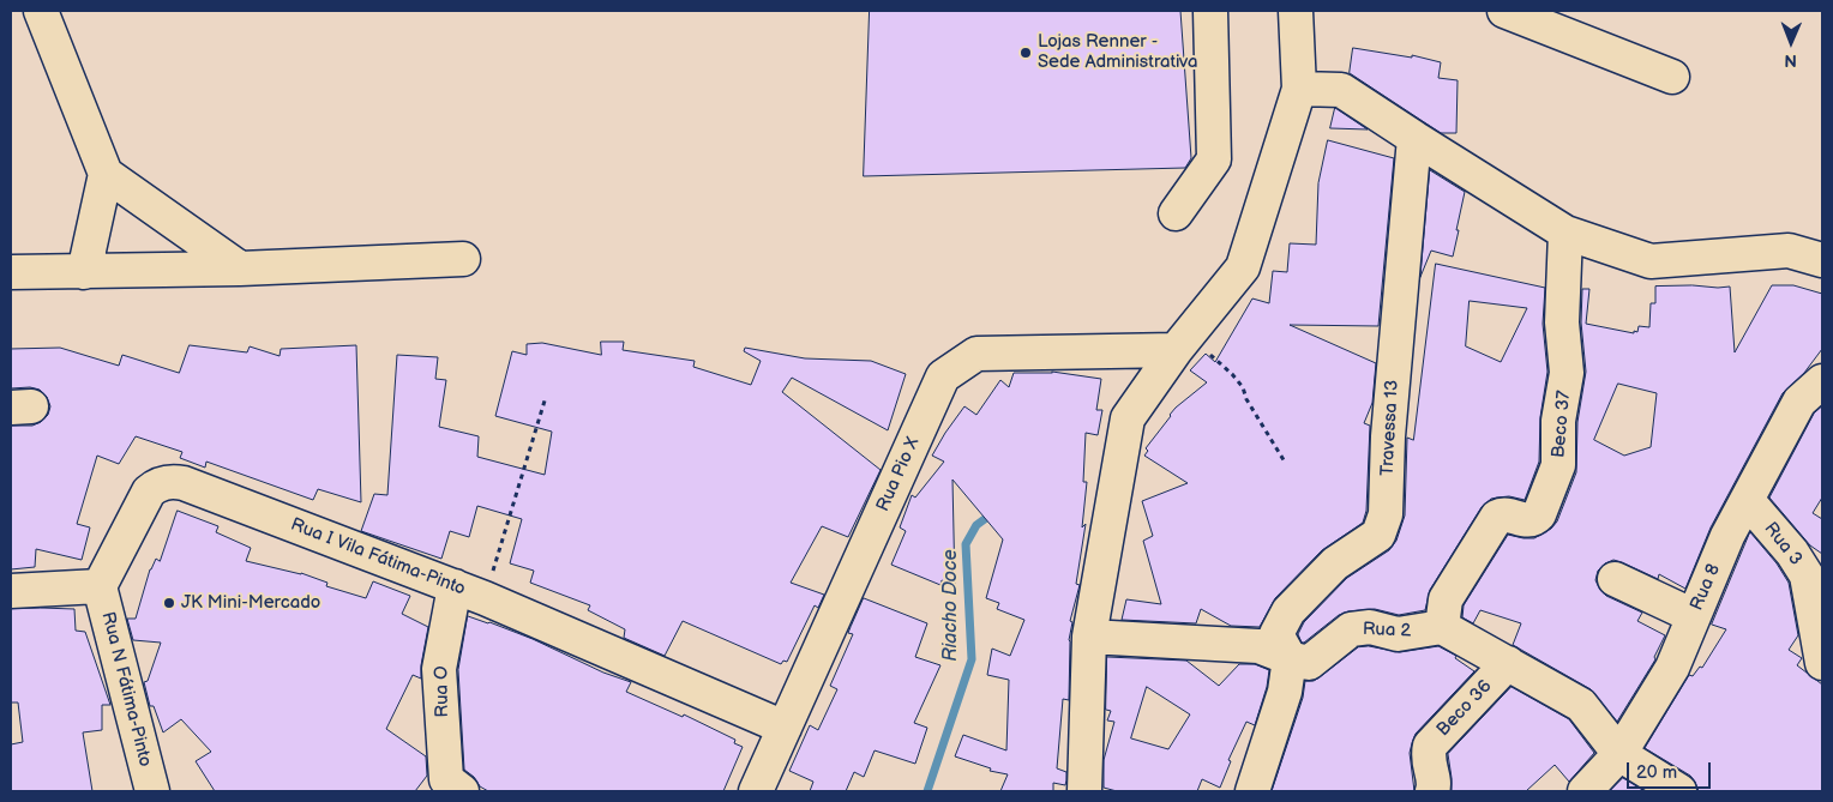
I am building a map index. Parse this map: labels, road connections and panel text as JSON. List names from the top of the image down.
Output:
{
  "streets": {
    "street": [
      "Beco 37",
      "Travessa 13",
      "Rua Pio X",
      "Rua 3",
      "Rua I Vila Fátima-Pinto",
      "Rua 8",
      "Rua 2",
      "Rua N Fátima-Pinto",
      "Rua O",
      "Beco 36"
    ]
  },
  "crossings": [
    ["Beco 37", "Rua 2"],
    ["Travessa 13", "Rua 2"],
    ["Rua Pio X", "Rua I Vila Fátima-Pinto"],
    ["Rua 3", "Rua 8"],
    ["Rua I Vila Fátima-Pinto", "Rua N Fátima-Pinto"],
    ["Rua I Vila Fátima-Pinto", "Rua O"]
  ],
  "water": ["Riacho Doce"],
  "places": ["Lojas Renner - Sede Administrativa", "JK Mini-Mercado"],
  "scale_bar": "20 m",
  "north": "bottom"
}
